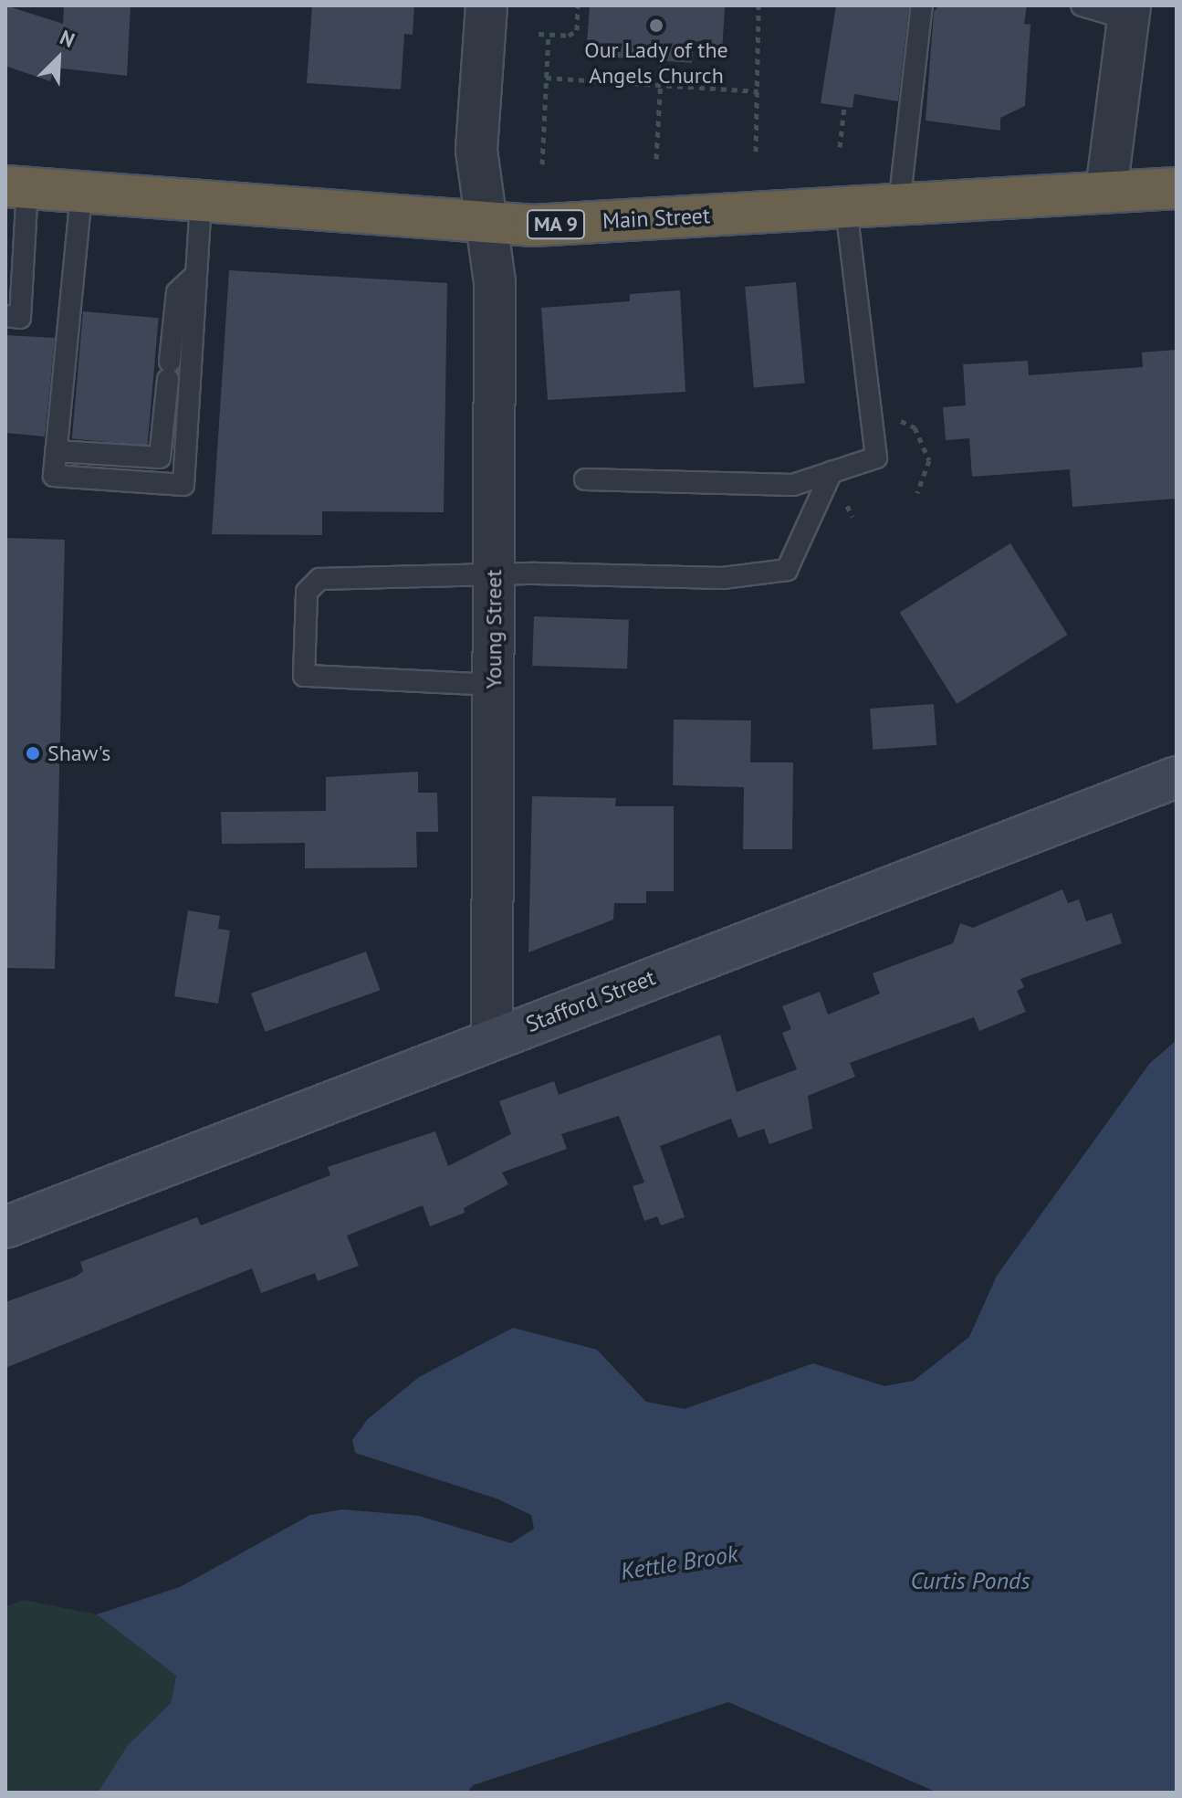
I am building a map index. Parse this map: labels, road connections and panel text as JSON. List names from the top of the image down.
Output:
{
  "streets": {
    "highway": ["Main Street", "MA 9"],
    "main road": ["Stafford Street"],
    "street": ["Young Street"]
  },
  "crossings": [
    ["Main Street", "Young Street"],
    ["Young Street", "Stafford Street"]
  ],
  "water": ["Kettle Brook", "Curtis Ponds"],
  "places": ["Our Lady of the Angels Church", "Shaw's"],
  "north": "top right"
}
